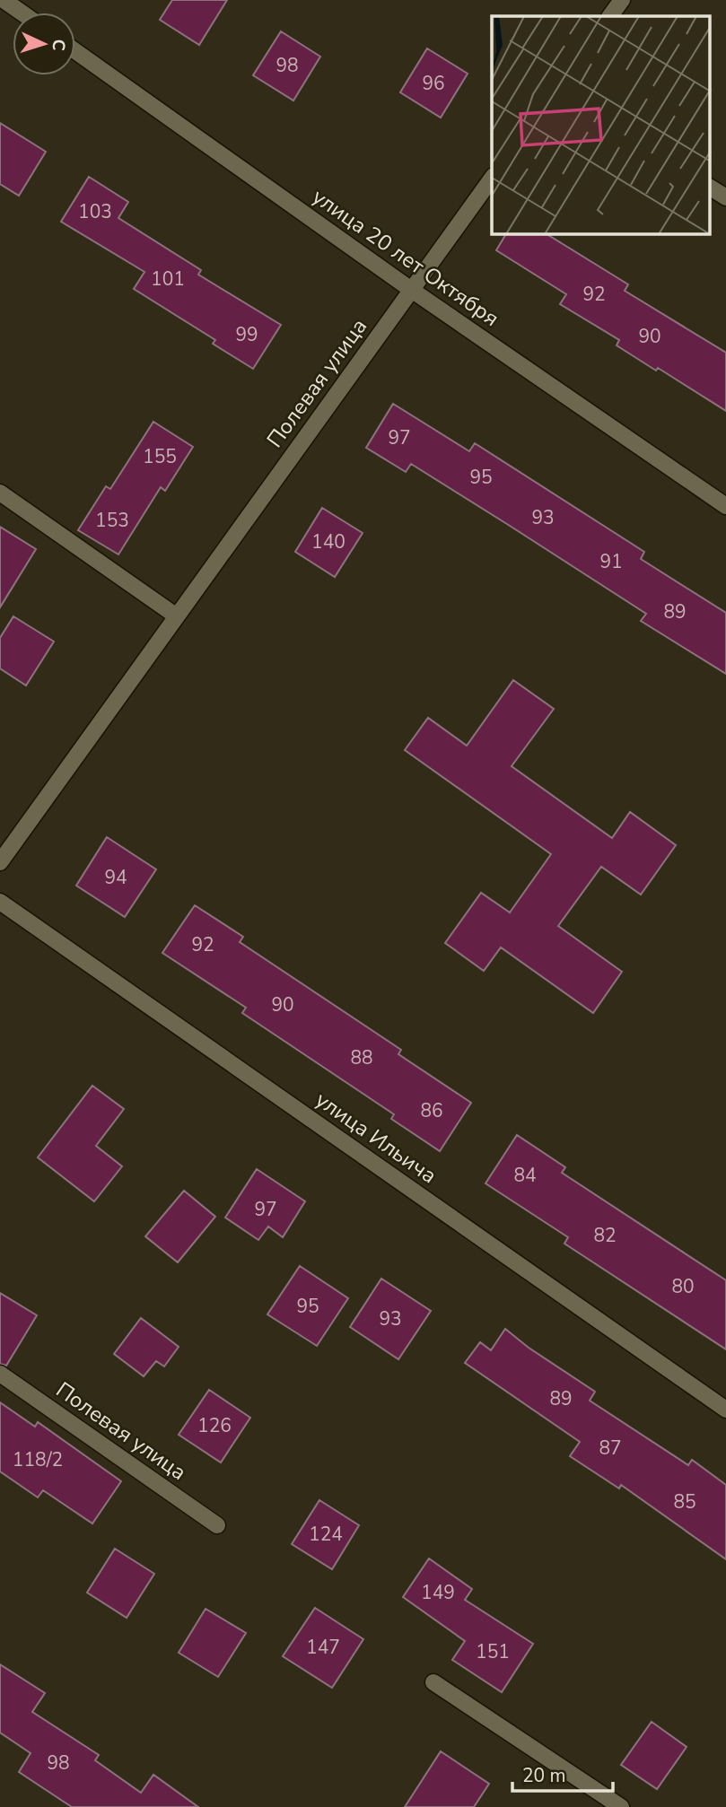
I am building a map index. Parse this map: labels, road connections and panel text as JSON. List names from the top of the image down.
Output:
{
  "streets": {
    "main road": ["улица 20 лет Октября", "Полевая улица", "улица Ильича"]
  },
  "crossings": [
    ["улица 20 лет Октября", "Полевая улица"]
  ],
  "house_numbers": [
    "98",
    "96",
    "103",
    "101",
    "92",
    "99",
    "90",
    "97",
    "155",
    "95",
    "93",
    "153",
    "140",
    "91",
    "89",
    "94",
    "92",
    "90",
    "88",
    "86",
    "84",
    "97",
    "82",
    "80",
    "95",
    "93",
    "89",
    "126",
    "87",
    "118/2",
    "85",
    "124",
    "149",
    "147",
    "151",
    "98"
  ],
  "scale_bar": "20 m",
  "north": "right"
}
